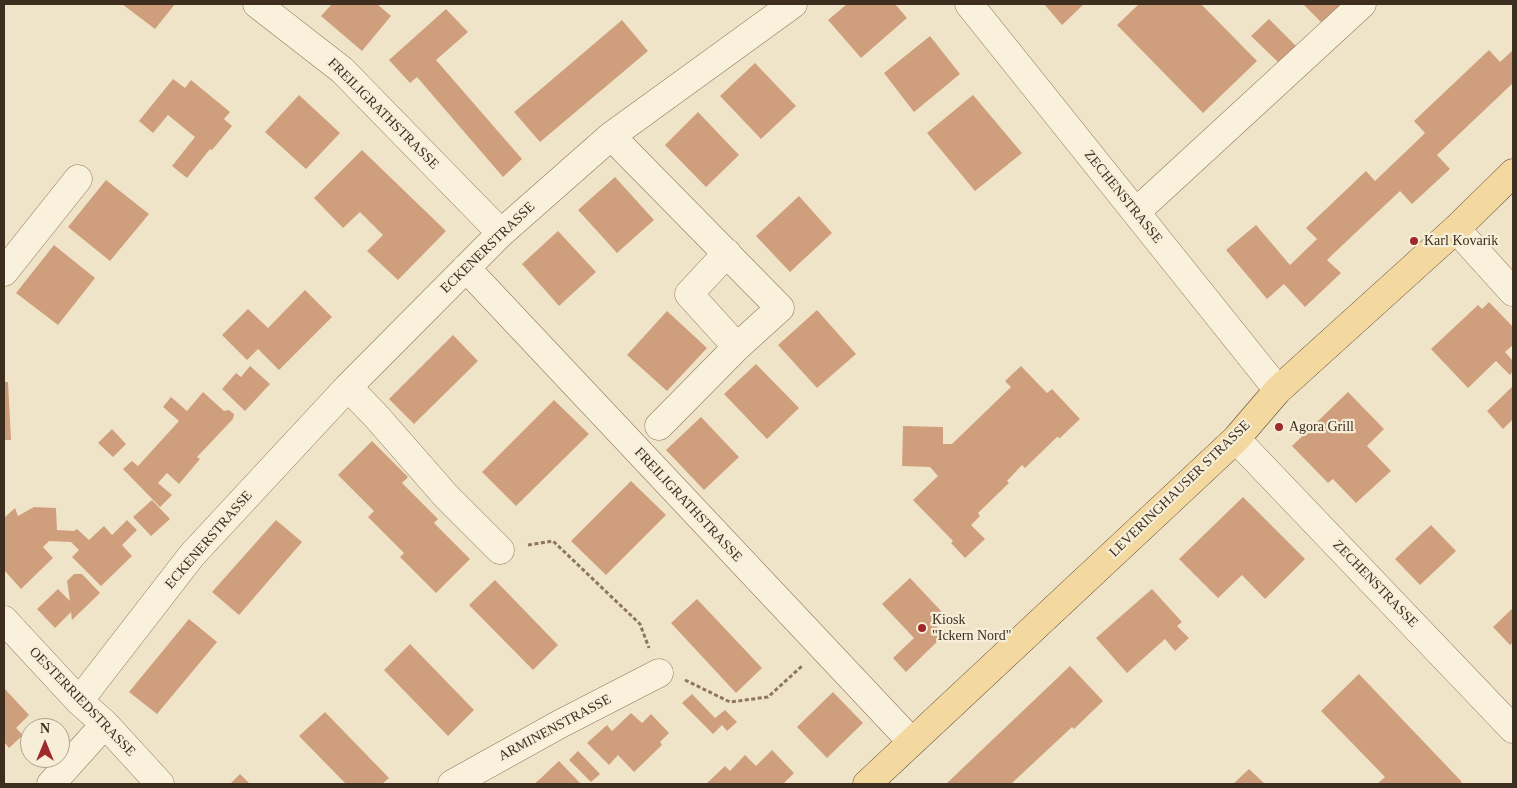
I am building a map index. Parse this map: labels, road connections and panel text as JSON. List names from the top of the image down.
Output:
{
  "streets": {
    "main road": ["LEVERINGHAUSER STRASSE"],
    "street": [
      "FREILIGRATHSTRASSE",
      "ZECHENSTRASSE",
      "ECKENERSTRASSE",
      "OESTERRIEDSTRASSE",
      "ARMINENSTRASSE"
    ]
  },
  "crossings": [
    ["FREILIGRATHSTRASSE", "ECKENERSTRASSE"],
    ["FREILIGRATHSTRASSE", "LEVERINGHAUSER STRASSE"],
    ["ZECHENSTRASSE", "LEVERINGHAUSER STRASSE"],
    ["ECKENERSTRASSE", "OESTERRIEDSTRASSE"]
  ],
  "places": ["Karl Kovarik", "Agora Grill", "Kiosk \"Ickern Nord\""],
  "north": "top"
}
